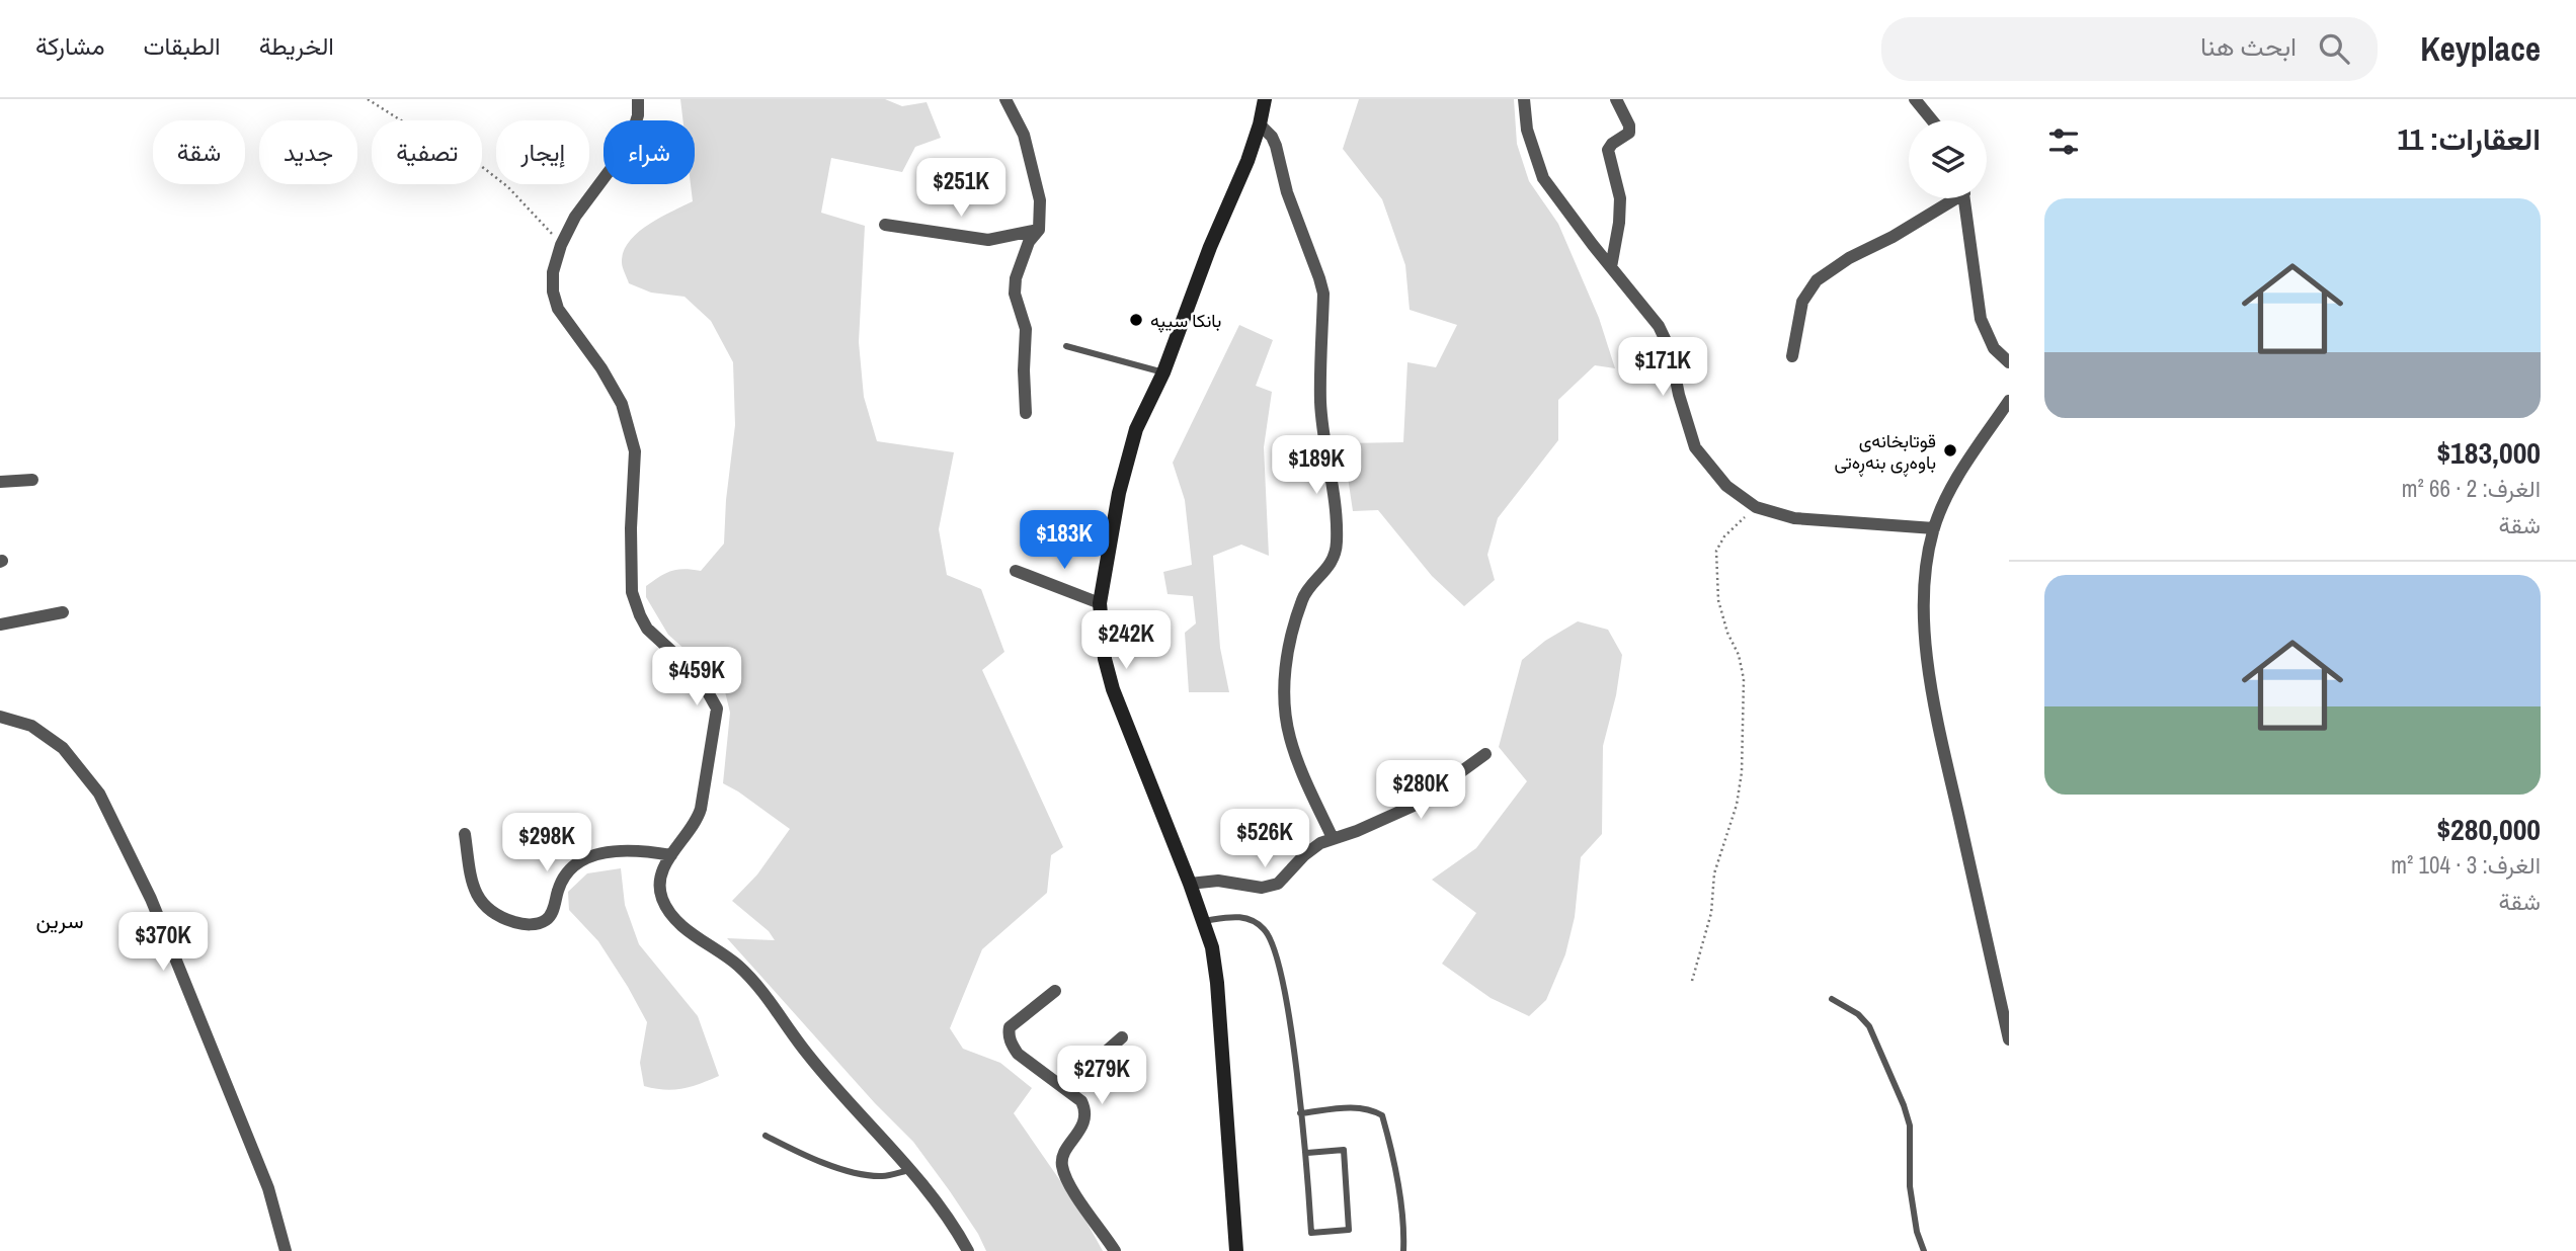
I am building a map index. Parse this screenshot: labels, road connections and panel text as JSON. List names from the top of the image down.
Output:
{
  "districts": ["سرين"],
  "places": ["بانکا سیپە", "قوتابخانەی باوەڕی بنەڕەتی"],
  "page": {
    "header": "Keyplace",
    "search": "ابحث هنا",
    "nav": ["الخريطة", "الطبقات", "مشاركة"],
    "heading": "العقارات: 11",
    "chip": [
      "شراء",
      "إيجار",
      "تصفية",
      "جديد",
      "شقة"
    ],
    "price": [
      "$251K",
      "$171K",
      "$189K",
      "$183K",
      "$242K",
      "$459K",
      "$280K",
      "$526K",
      "$298K",
      "$370K",
      "$279K"
    ],
    "list": [
      {
        "name": "$183,000",
        "note": "الغرف: 2 · 66 m² · شقة"
      },
      {
        "name": "$280,000",
        "note": "الغرف: 3 · 104 m² · شقة"
      }
    ]
  }
}
